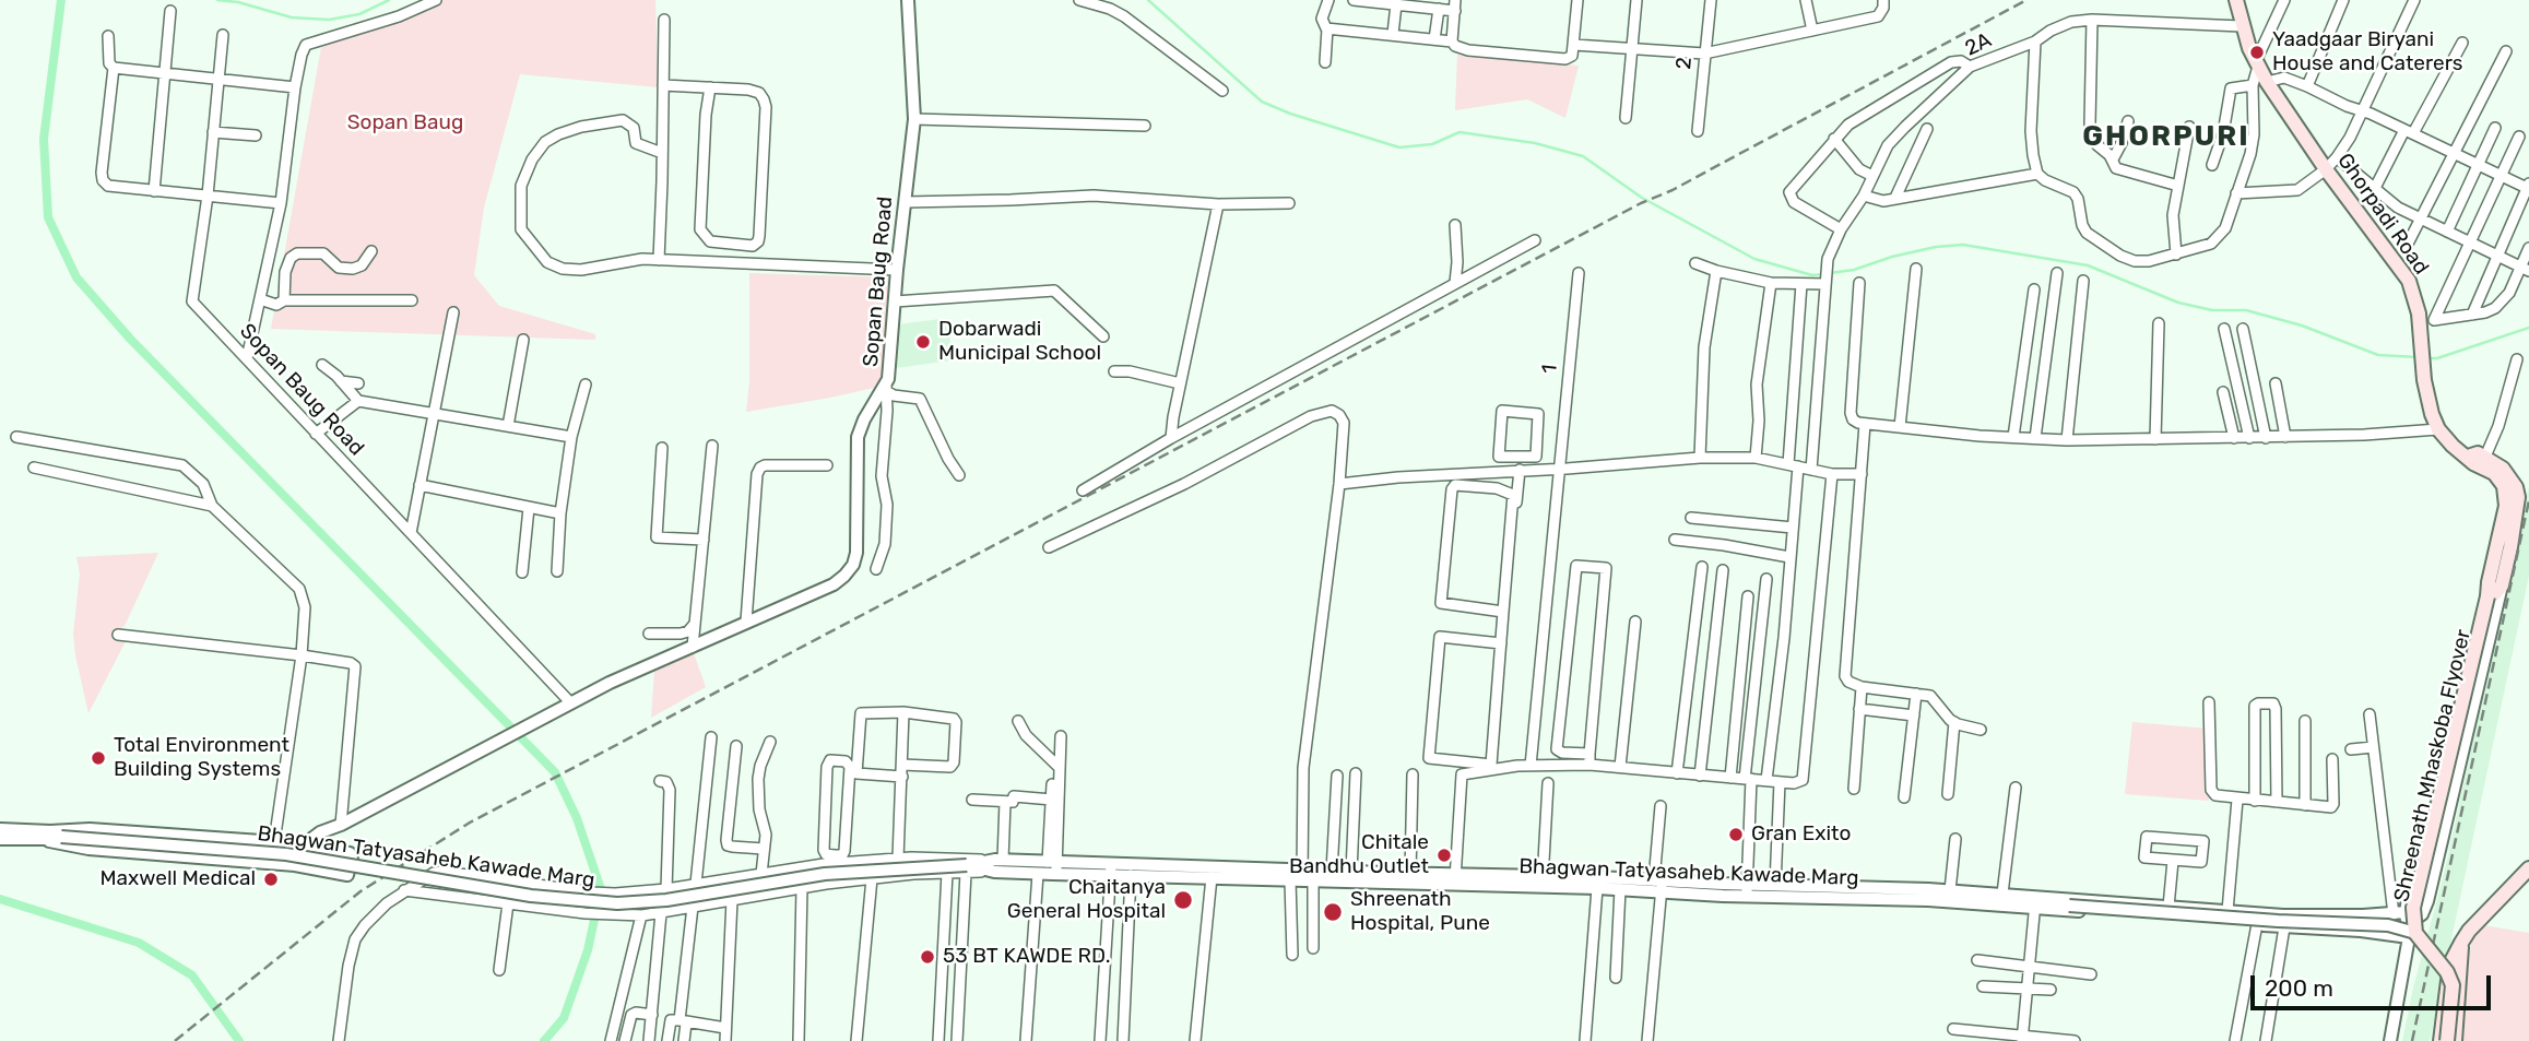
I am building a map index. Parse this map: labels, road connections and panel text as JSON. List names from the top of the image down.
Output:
{
  "streets": {
    "main road": ["Ghorpadi Road", "Shreenath Mhaskoba Flyover"],
    "street": [
      "2A",
      "2",
      "Sopan Baug Road",
      "1",
      "Bhagwan Tatyasaheb Kawade Marg"
    ]
  },
  "crossings": [
    ["2A", "Ghorpadi Road"],
    ["Shreenath Mhaskoba Flyover", "Bhagwan Tatyasaheb Kawade Marg"]
  ],
  "districts": ["GHORPURI"],
  "parks": ["Sopan Baug"],
  "places": [
    "Yaadgaar Biryani House and Caterers",
    "Dobarwadi Municipal School",
    "Total Environment Building Systems",
    "Gran Exito",
    "Chitale Bandhu Outlet",
    "Maxwell Medical",
    "Chaitanya General Hospital",
    "Shreenath Hospital, Pune",
    "53 BT KAWDE RD."
  ],
  "scale_bar": "200 m"
}
